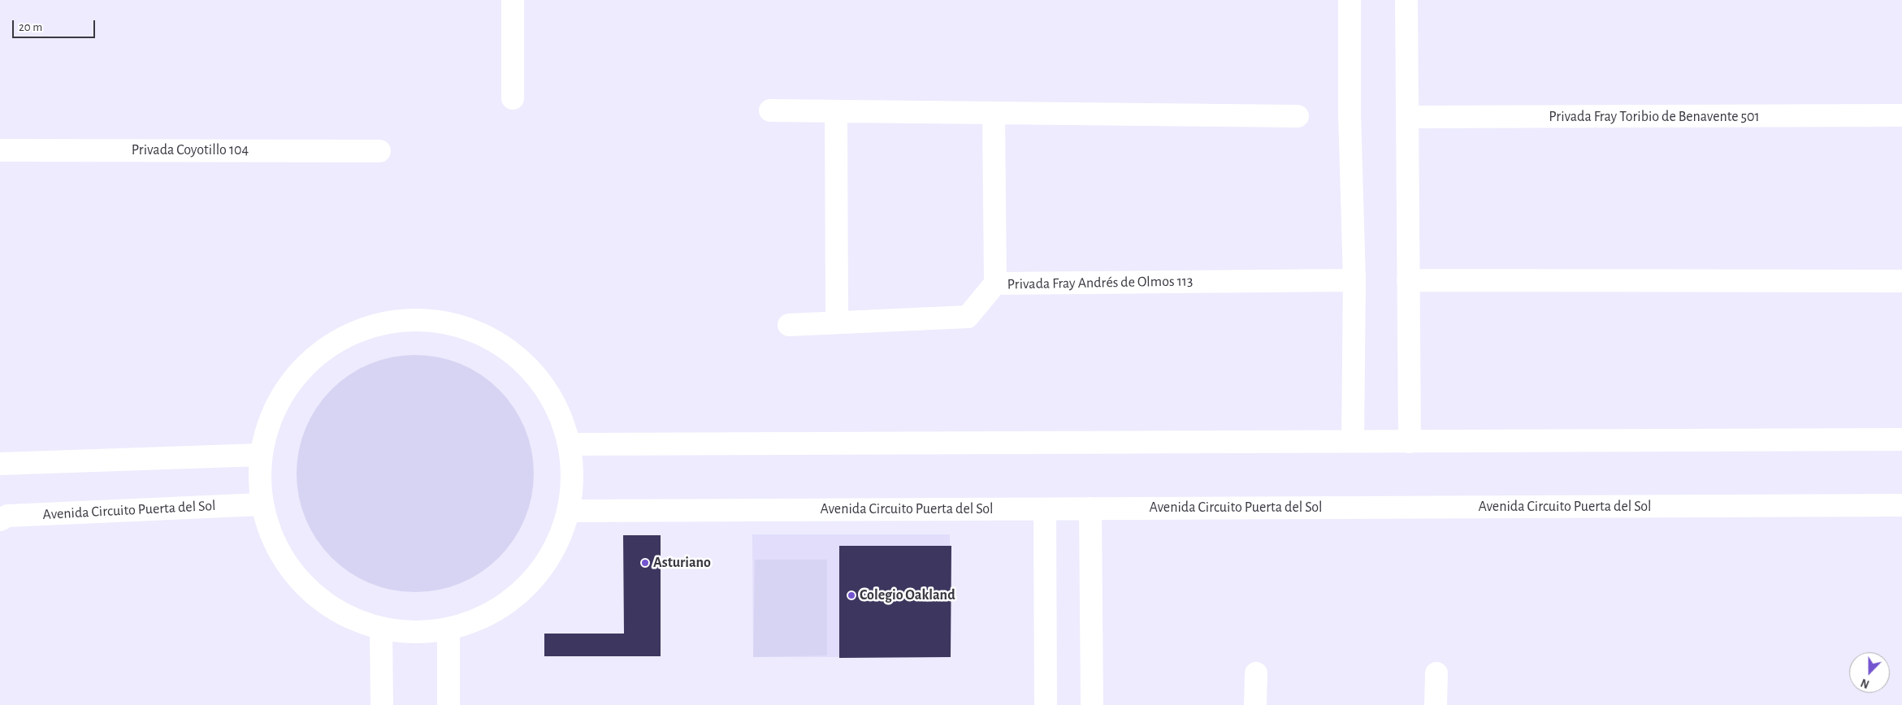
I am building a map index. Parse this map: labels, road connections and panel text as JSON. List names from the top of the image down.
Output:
{
  "streets": {
    "street": [
      "Privada Fray Toribio de Benavente 501",
      "Privada Coyotillo 104",
      "Privada Fray Andrés de Olmos 113",
      "Avenida Circuito Puerta del Sol"
    ]
  },
  "places": ["Asturiano", "Colegio Oakland"],
  "scale_bar": "20 m",
  "north": "bottom"
}
